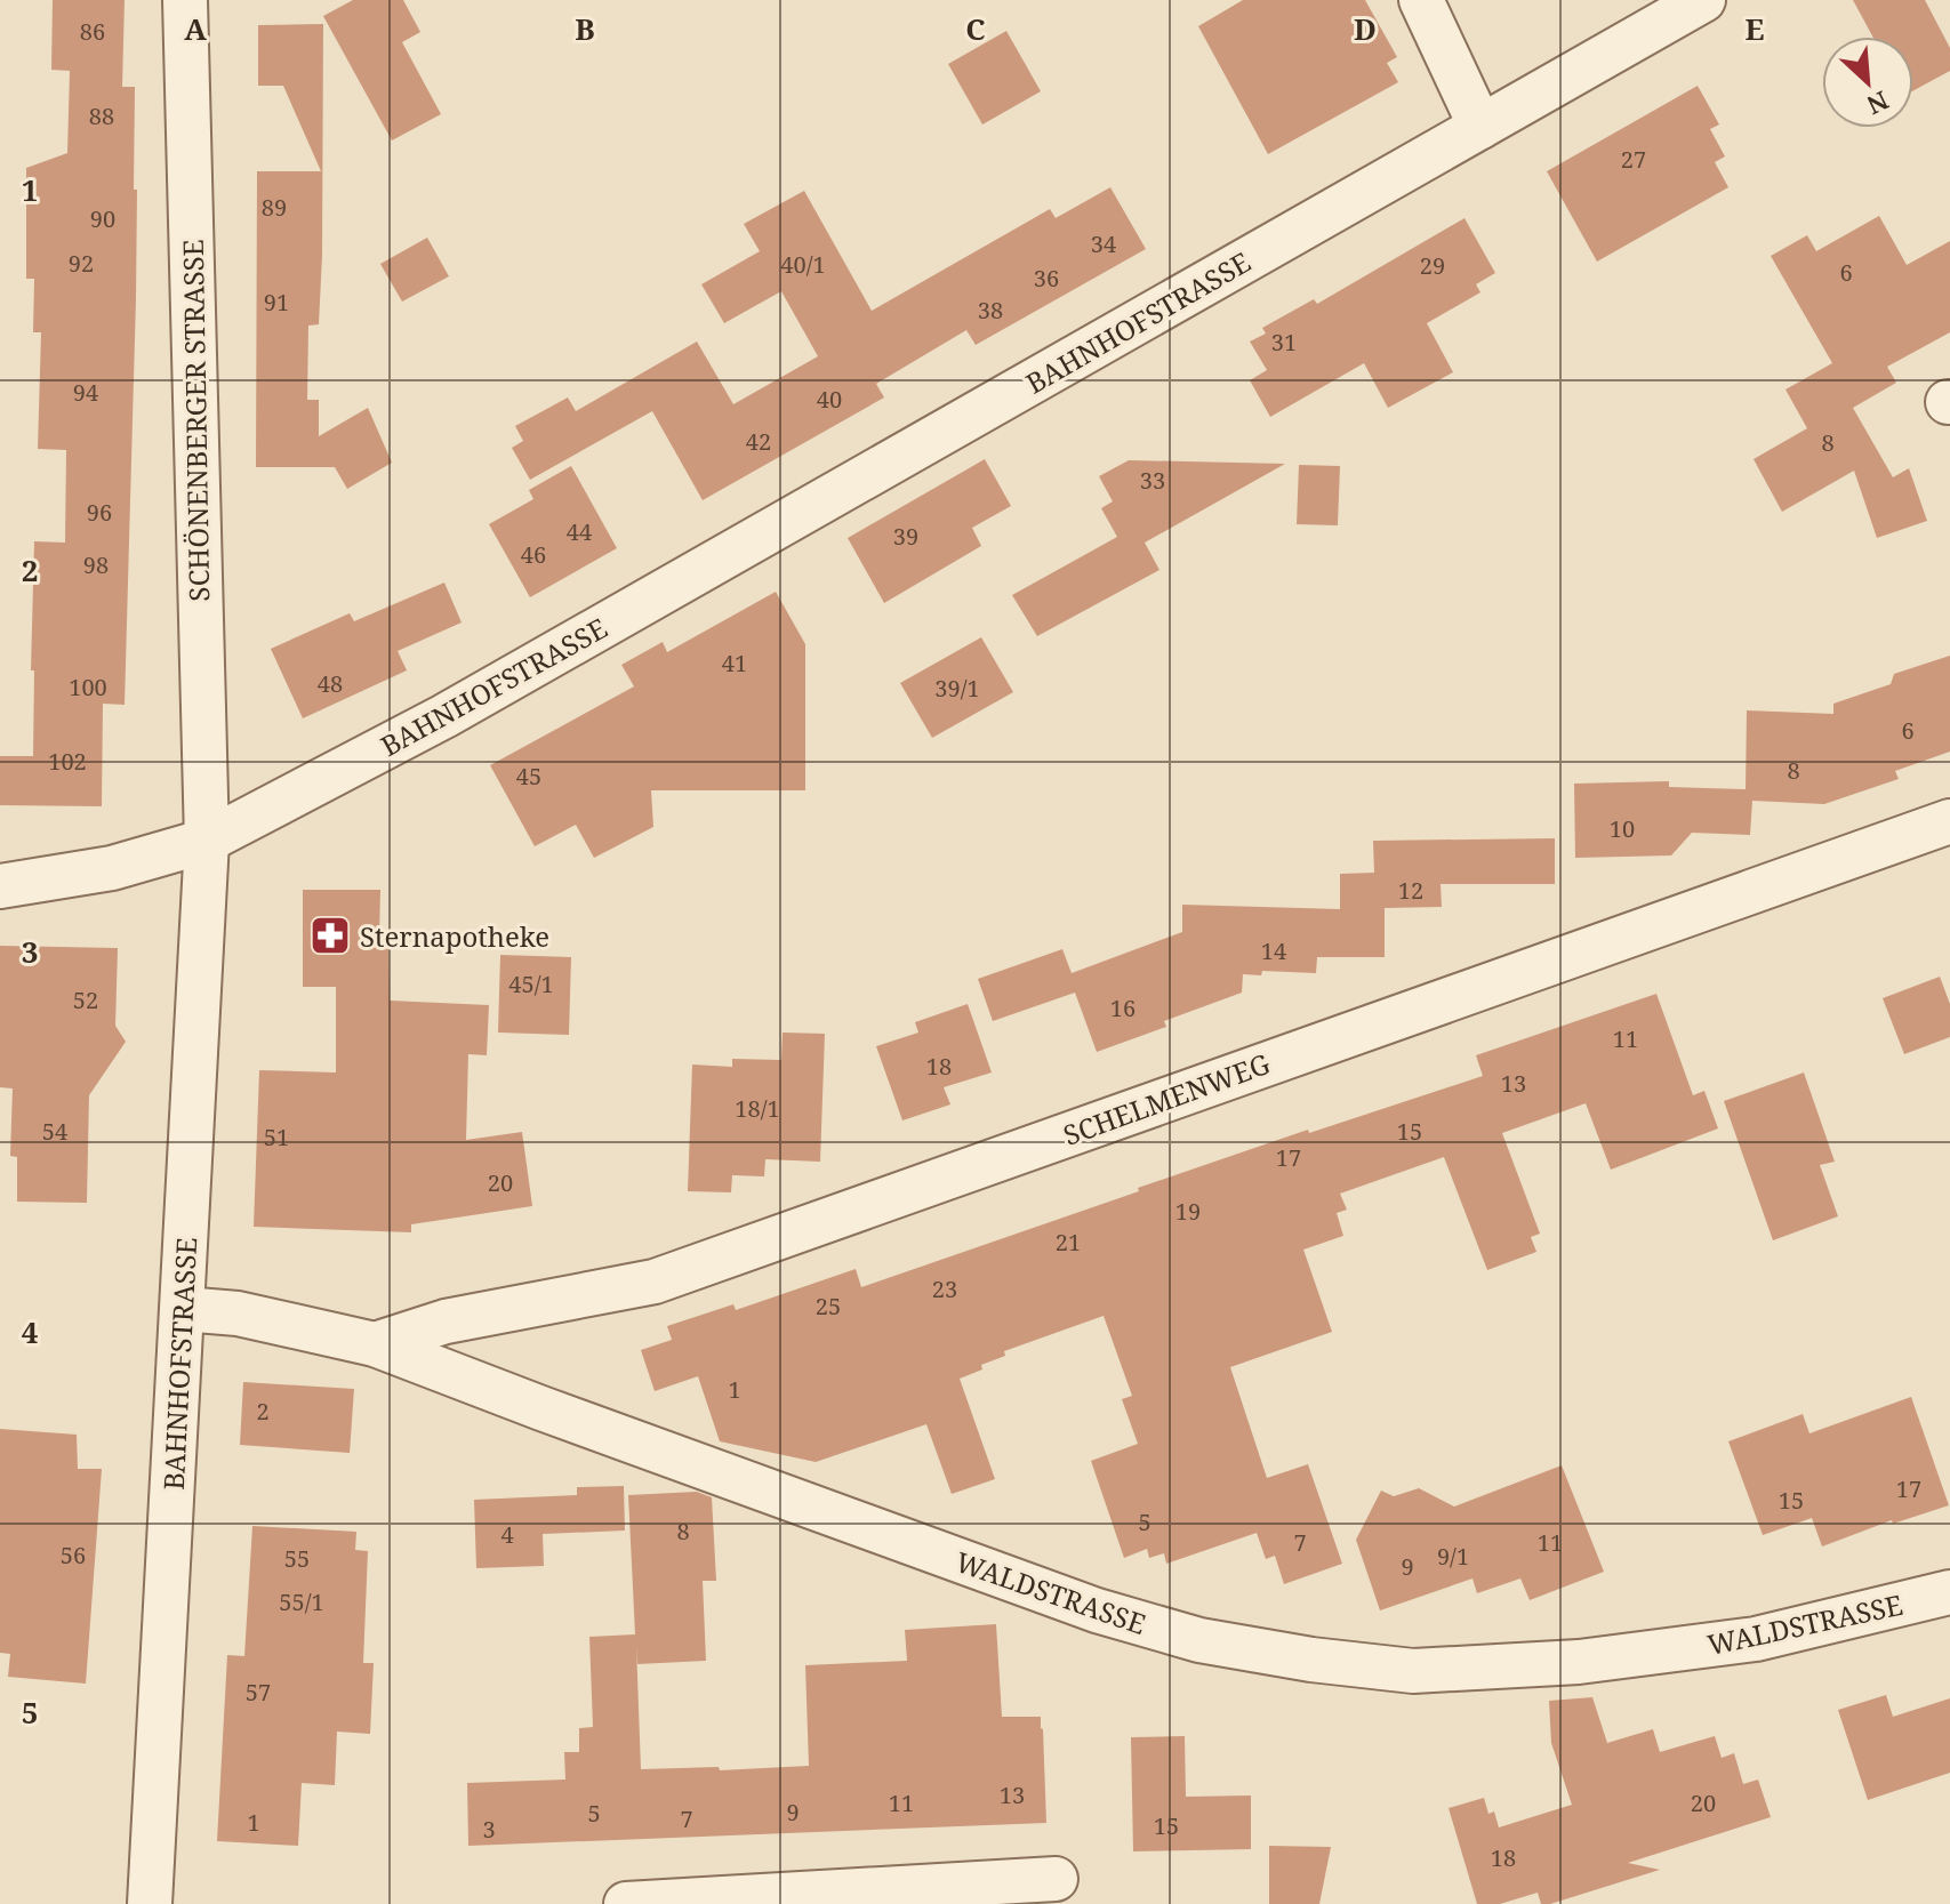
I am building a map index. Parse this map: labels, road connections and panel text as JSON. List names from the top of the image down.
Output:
{
  "streets": {
    "street": [
      "BAHNHOFSTRASSE",
      "SCHÖNENBERGER STRASSE",
      "SCHELMENWEG",
      "WALDSTRASSE"
    ]
  },
  "crossings": [
    ["BAHNHOFSTRASSE", "SCHÖNENBERGER STRASSE"],
    ["BAHNHOFSTRASSE", "WALDSTRASSE"],
    ["SCHELMENWEG", "WALDSTRASSE"]
  ],
  "places": {
    "pharmacy": ["Sternapotheke"]
  },
  "house_numbers": [
    "86",
    "88",
    "27",
    "89",
    "90",
    "34",
    "92",
    "40/1",
    "29",
    "6",
    "36",
    "91",
    "38",
    "31",
    "94",
    "40",
    "42",
    "8",
    "33",
    "96",
    "44",
    "39",
    "46",
    "98",
    "41",
    "48",
    "100",
    "39/1",
    "6",
    "102",
    "8",
    "45",
    "10",
    "12",
    "14",
    "45/1",
    "52",
    "16",
    "11",
    "18",
    "13",
    "18/1",
    "54",
    "15",
    "51",
    "17",
    "20",
    "19",
    "21",
    "23",
    "25",
    "1",
    "2",
    "17",
    "15",
    "5",
    "8",
    "4",
    "7",
    "11",
    "56",
    "9/1",
    "55",
    "9",
    "55/1",
    "57",
    "13",
    "11",
    "20",
    "9",
    "5",
    "7",
    "1",
    "15",
    "3",
    "18"
  ],
  "north": "bottom right",
  "grid": {
    "columns": [
      "A",
      "B",
      "C",
      "D",
      "E"
    ],
    "rows": [
      "1",
      "2",
      "3",
      "4",
      "5"
    ]
  }
}
